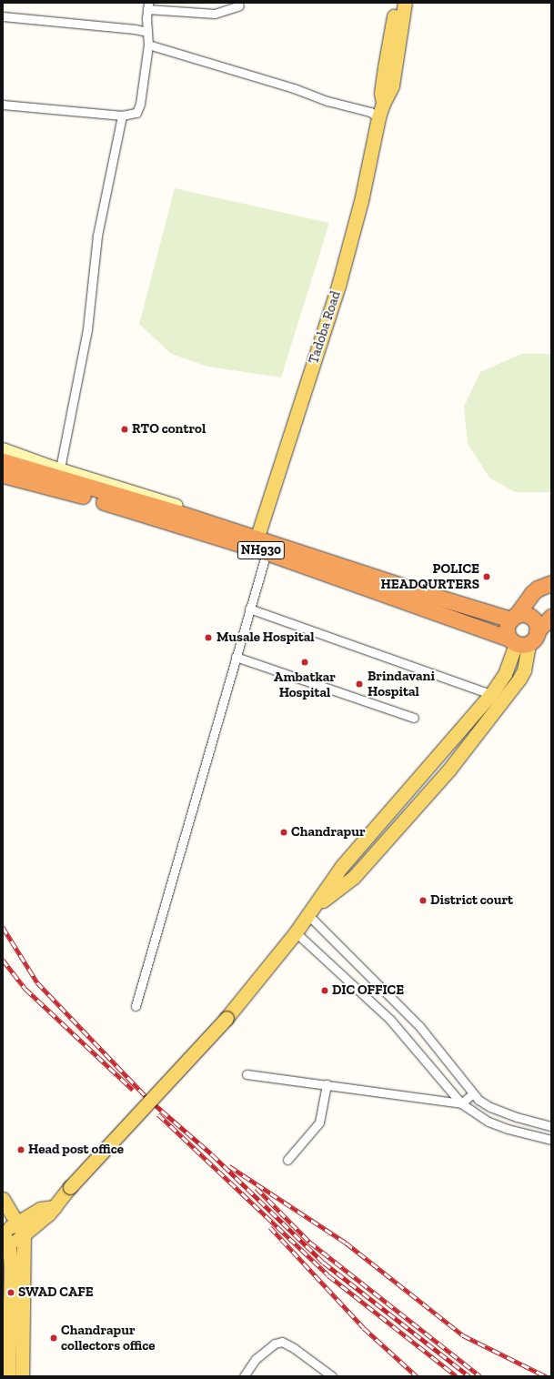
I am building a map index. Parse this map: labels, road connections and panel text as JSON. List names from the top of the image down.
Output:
{
  "streets": {
    "highway": ["NH930"],
    "main road": ["Tadoba Road"]
  },
  "crossings": [
    ["Tadoba Road", "NH930"]
  ],
  "places": [
    "RTO control",
    "POLICE HEADQURTERS",
    "Musale Hospital",
    "Ambatkar Hospital",
    "Brindavani Hospital",
    "Chandrapur",
    "District court",
    "DIC OFFICE",
    "Head post office",
    "SWAD CAFE",
    "Chandrapur collectors office"
  ]
}
